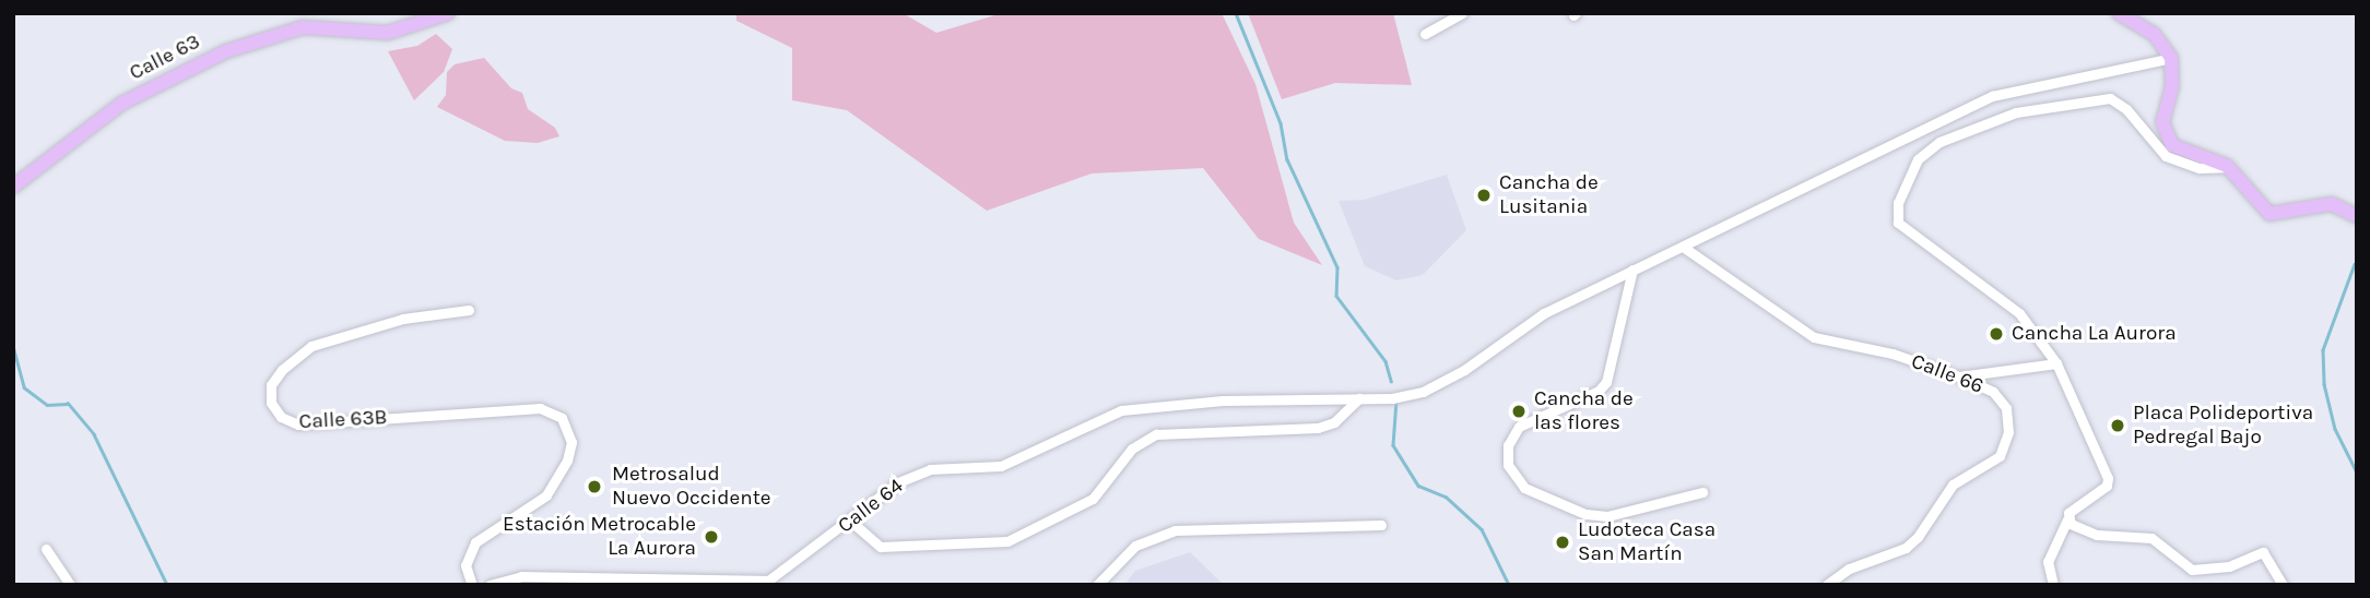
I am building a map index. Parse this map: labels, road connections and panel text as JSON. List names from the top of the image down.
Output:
{
  "streets": {
    "main road": ["Calle 63"],
    "street": ["Calle 66", "Calle 63B", "Calle 64"]
  },
  "crossings": [
    ["Calle 66", "Calle 64"]
  ],
  "places": [
    "Cancha de Lusitania",
    "Cancha La Aurora",
    "Cancha de las flores",
    "Placa Polideportiva Pedregal Bajo",
    "Metrosalud Nuevo Occidente",
    "Estación Metrocable La Aurora",
    "Ludoteca Casa San Martín"
  ]
}
